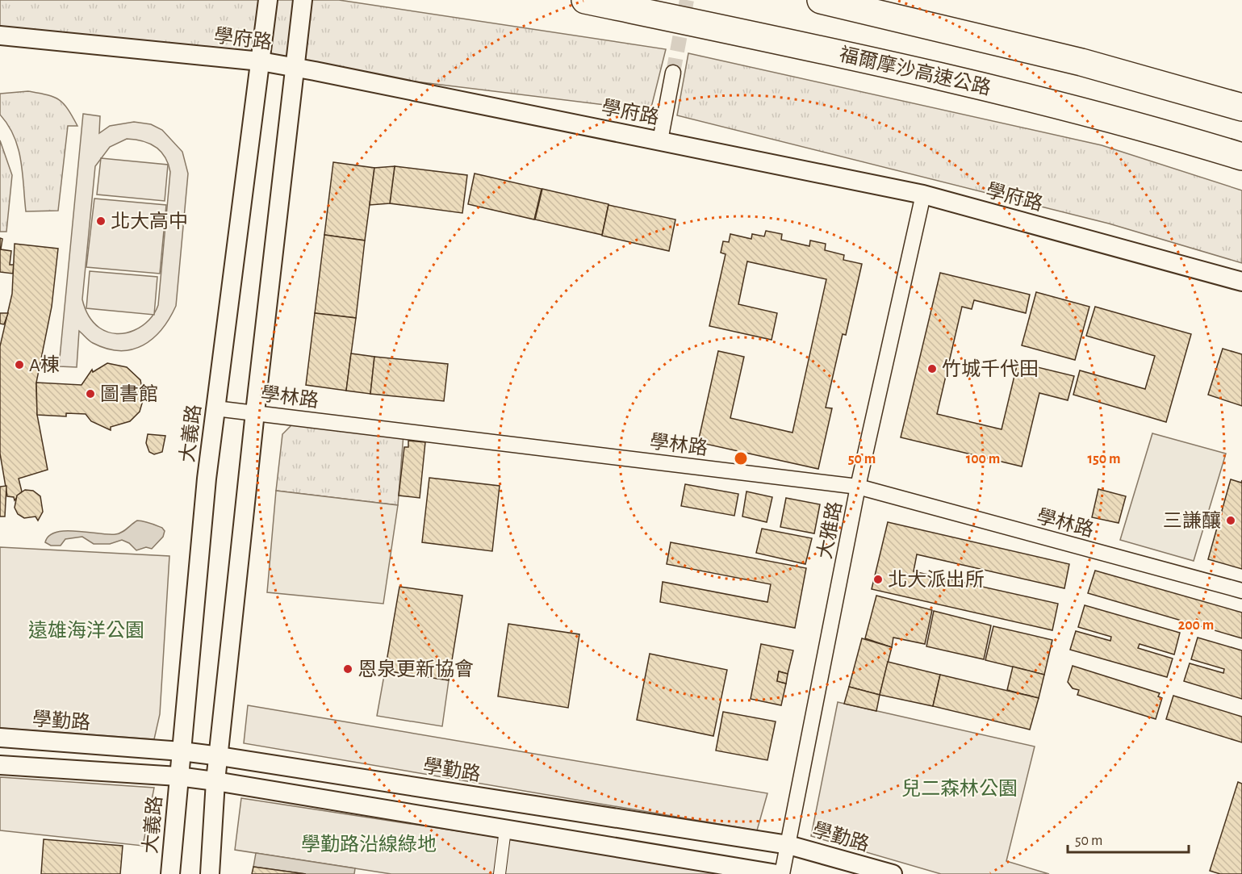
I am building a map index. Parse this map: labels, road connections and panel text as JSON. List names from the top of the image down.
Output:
{
  "streets": {
    "highway": ["福爾摩沙高速公路"],
    "street": [
      "學府路",
      "學林路",
      "大義路",
      "大雅路",
      "學勤路"
    ]
  },
  "crossings": [
    ["學府路", "大義路"],
    ["學府路", "大雅路"],
    ["學林路", "大義路"],
    ["學林路", "大雅路"],
    ["大義路", "學勤路"],
    ["大雅路", "學勤路"]
  ],
  "parks": ["遠雄海洋公園", "兒二森林公園", "學勤路沿線綠地"],
  "places": [
    "北大高中",
    "A棟",
    "竹城千代田",
    "圖書館",
    "三謙釀",
    "北大派出所",
    "恩泉更新協會"
  ],
  "scale_bar": "50 m",
  "rings": [
    "50 m",
    "100 m",
    "150 m",
    "200 m"
  ]
}
